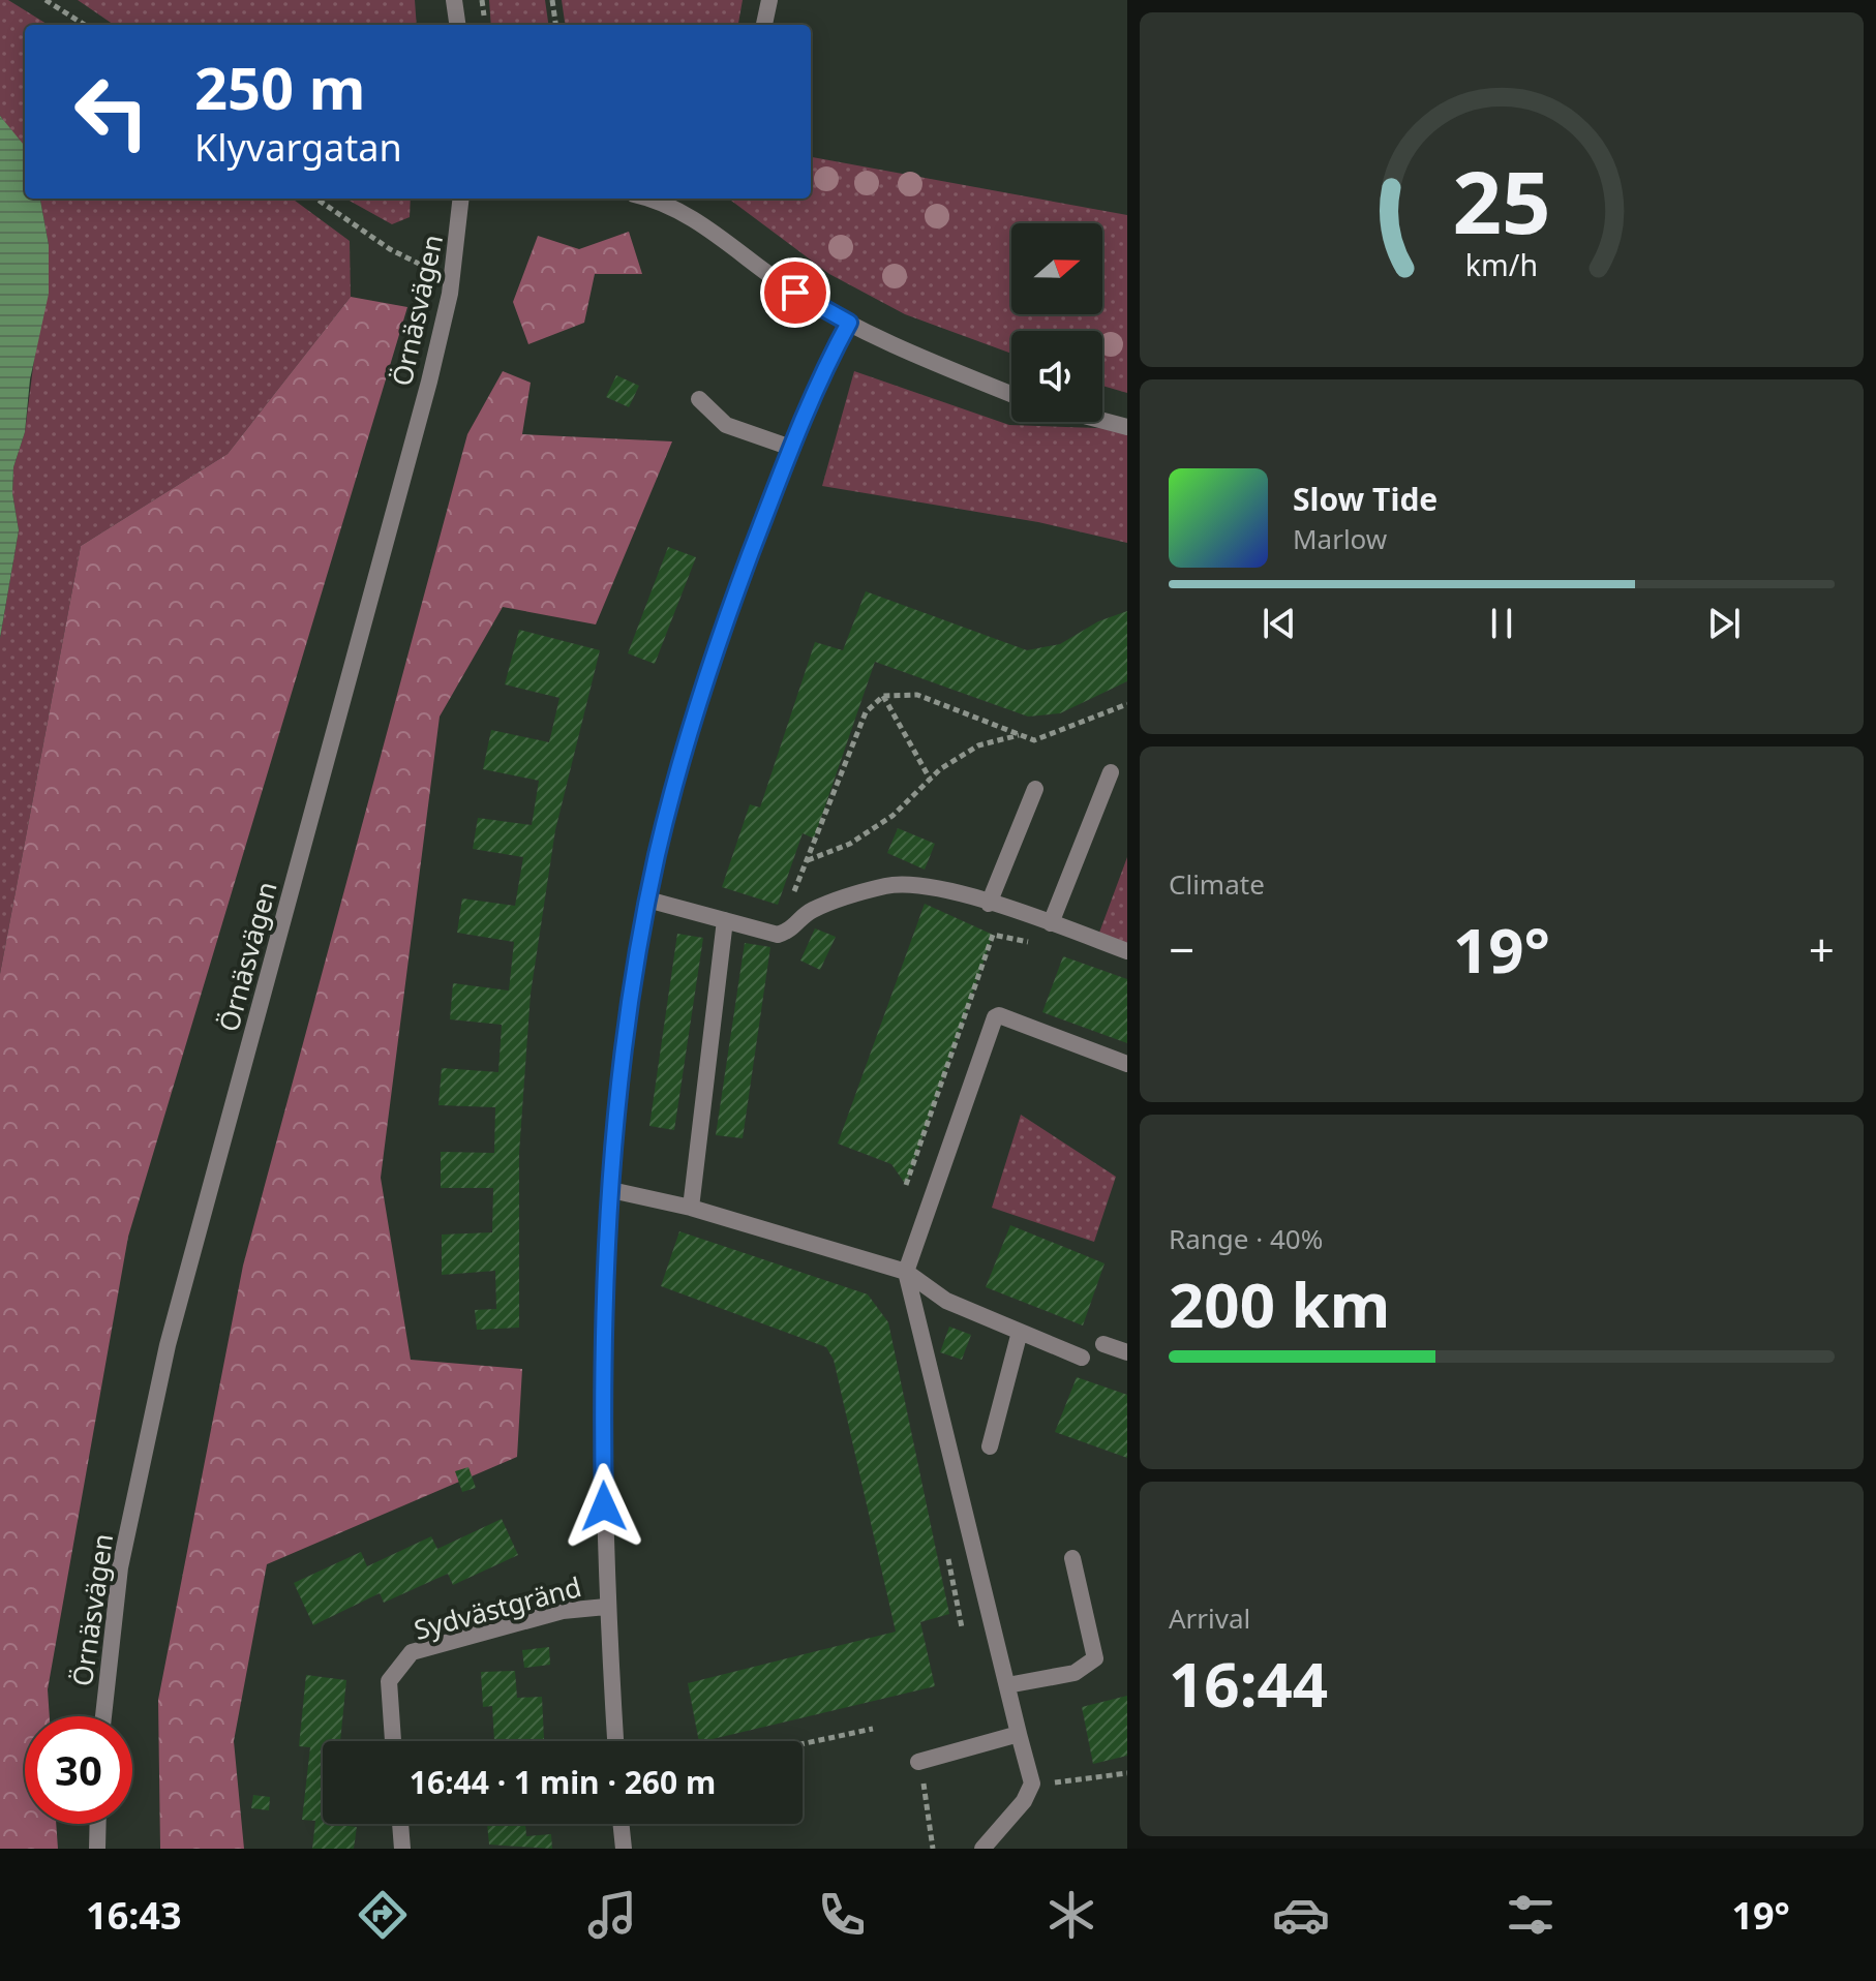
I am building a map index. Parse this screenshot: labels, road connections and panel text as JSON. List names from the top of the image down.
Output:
{
  "streets": {
    "street": ["Örnäsvägen", "Sydvästgränd"]
  },
  "north": "right",
  "page": {
    "turn": ["250 m", "Klyvargatan"],
    "song": ["Slow Tide", "Marlow"],
    "tile": [
      "Climate",
      ["Range · 40%", "200 km"],
      ["Arrival", "16:44"]
    ],
    "heat": ["−", "19°", "+"],
    "limit": "30",
    "trip": "16:44 · 1 min · 260 m",
    "tabs": ["16:43", "19°"],
    "gauge": ["25", "km/h"]
  }
}
